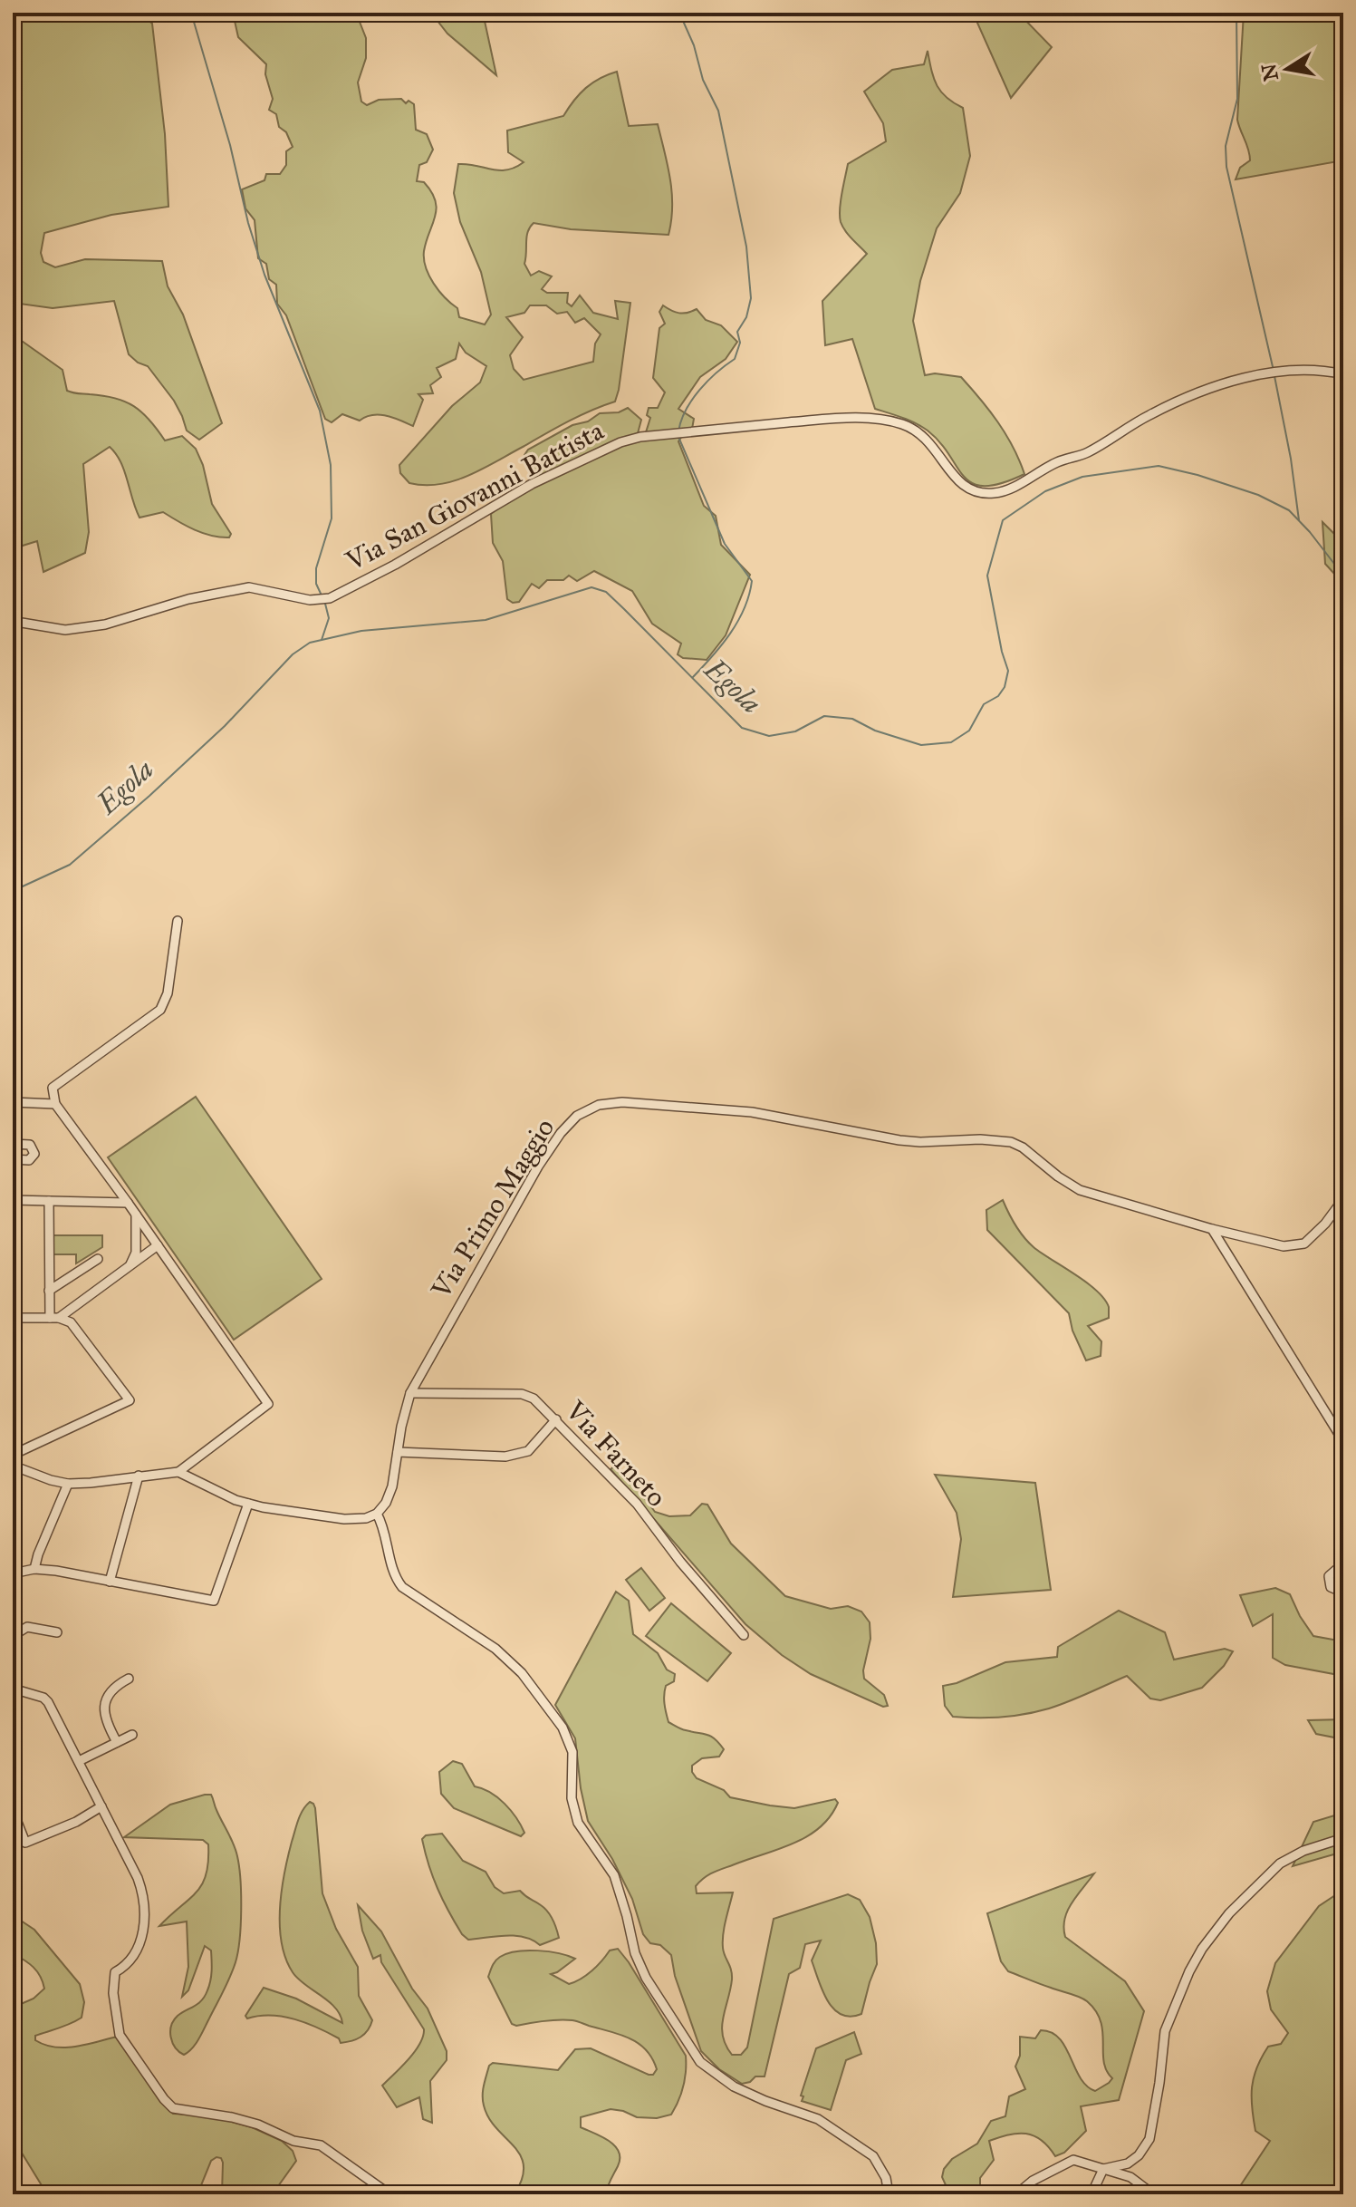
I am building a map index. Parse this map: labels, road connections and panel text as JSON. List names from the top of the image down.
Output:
{
  "streets": {
    "street": ["Via San Giovanni Battista", "Via Primo Maggio", "Via Farneto"]
  },
  "crossings": [
    ["Via Primo Maggio", "Via Farneto"]
  ],
  "water": ["Egola"],
  "north": "left"
}
